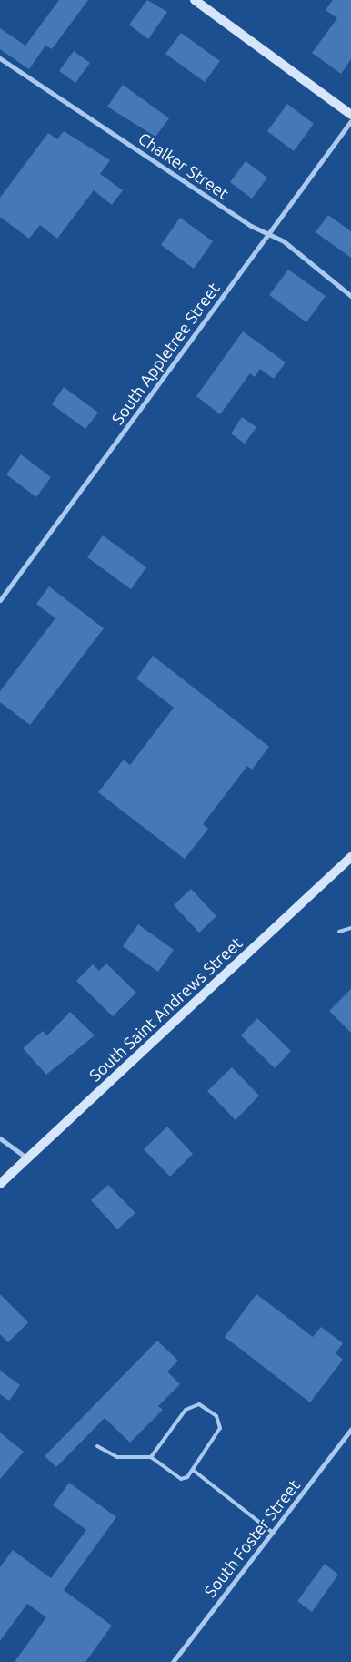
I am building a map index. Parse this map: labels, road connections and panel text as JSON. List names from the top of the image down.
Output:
{
  "streets": {
    "street": [
      "Chalker Street",
      "South Appletree Street",
      "South Saint Andrews Street",
      "South Foster Street"
    ]
  },
  "crossings": [
    ["Chalker Street", "South Appletree Street"]
  ]
}
